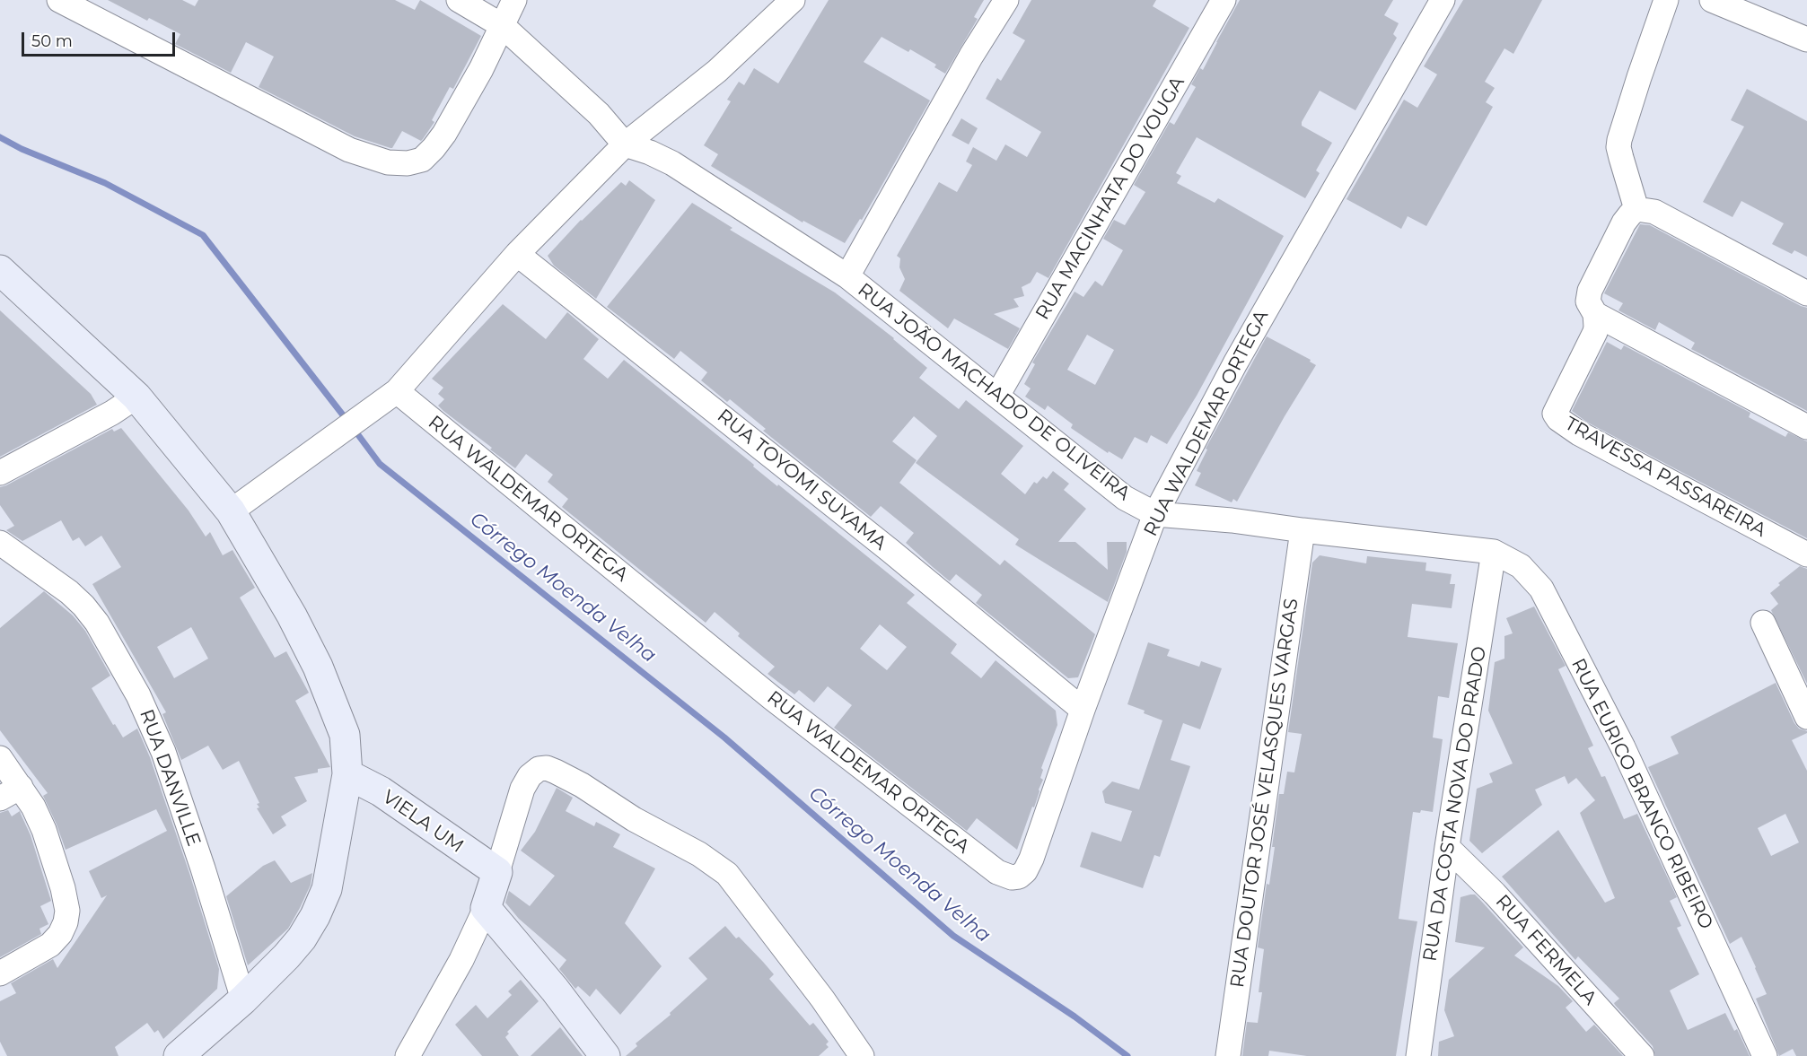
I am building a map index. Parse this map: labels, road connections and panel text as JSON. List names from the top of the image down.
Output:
{
  "streets": {
    "street": [
      "RUA MACINHATA DO VOUGA",
      "RUA JOÃO MACHADO DE OLIVEIRA",
      "RUA WALDEMAR ORTEGA",
      "TRAVESSA PASSAREIRA",
      "RUA TOYOMI SUYAMA",
      "RUA DANVILLE",
      "RUA DOUTOR JOSÉ VELASQUES VARGAS",
      "RUA EURICO BRANCO RIBEIRO",
      "RUA DA COSTA NOVA DO PRADO",
      "VIELA UM",
      "RUA FERMELA"
    ]
  },
  "crossings": [
    ["RUA MACINHATA DO VOUGA", "RUA JOÃO MACHADO DE OLIVEIRA"],
    ["RUA JOÃO MACHADO DE OLIVEIRA", "RUA WALDEMAR ORTEGA"],
    ["RUA JOÃO MACHADO DE OLIVEIRA", "RUA DOUTOR JOSÉ VELASQUES VARGAS"],
    ["RUA JOÃO MACHADO DE OLIVEIRA", "RUA EURICO BRANCO RIBEIRO"],
    ["RUA JOÃO MACHADO DE OLIVEIRA", "RUA DA COSTA NOVA DO PRADO"],
    ["RUA WALDEMAR ORTEGA", "RUA TOYOMI SUYAMA"],
    ["RUA EURICO BRANCO RIBEIRO", "RUA DA COSTA NOVA DO PRADO"],
    ["RUA DA COSTA NOVA DO PRADO", "RUA FERMELA"]
  ],
  "water": ["Córrego Moenda Velha"],
  "scale_bar": "50 m"
}
